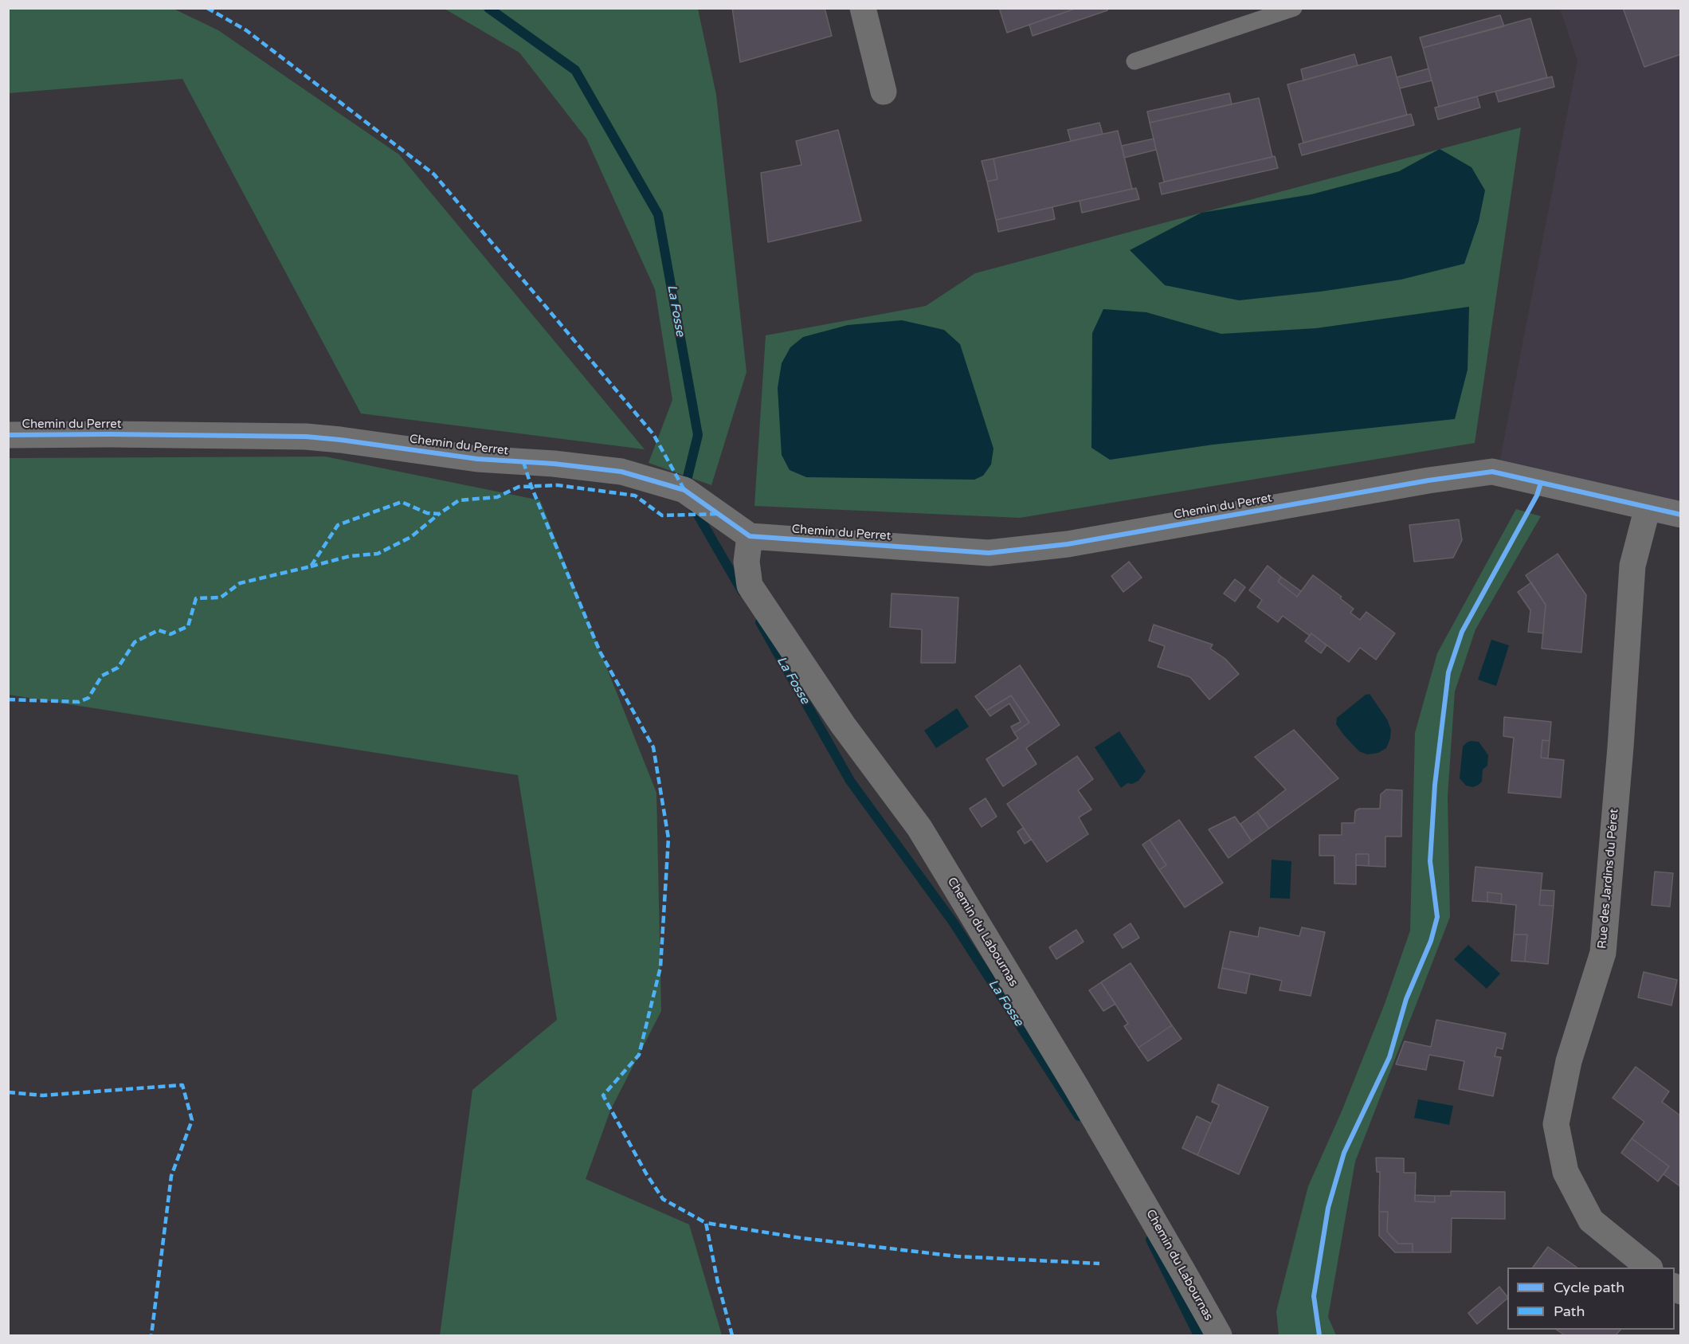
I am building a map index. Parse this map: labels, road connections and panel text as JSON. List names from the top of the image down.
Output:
{
  "streets": {
    "street": ["Chemin du Perret", "Rue des Jardins du Péret", "Chemin du Labournas"]
  },
  "crossings": [
    ["Chemin du Perret", "Rue des Jardins du Péret"],
    ["Chemin du Perret", "Chemin du Labournas"]
  ],
  "water": ["La Fosse"],
  "legend": ["Cycle path", "Path"]
}
